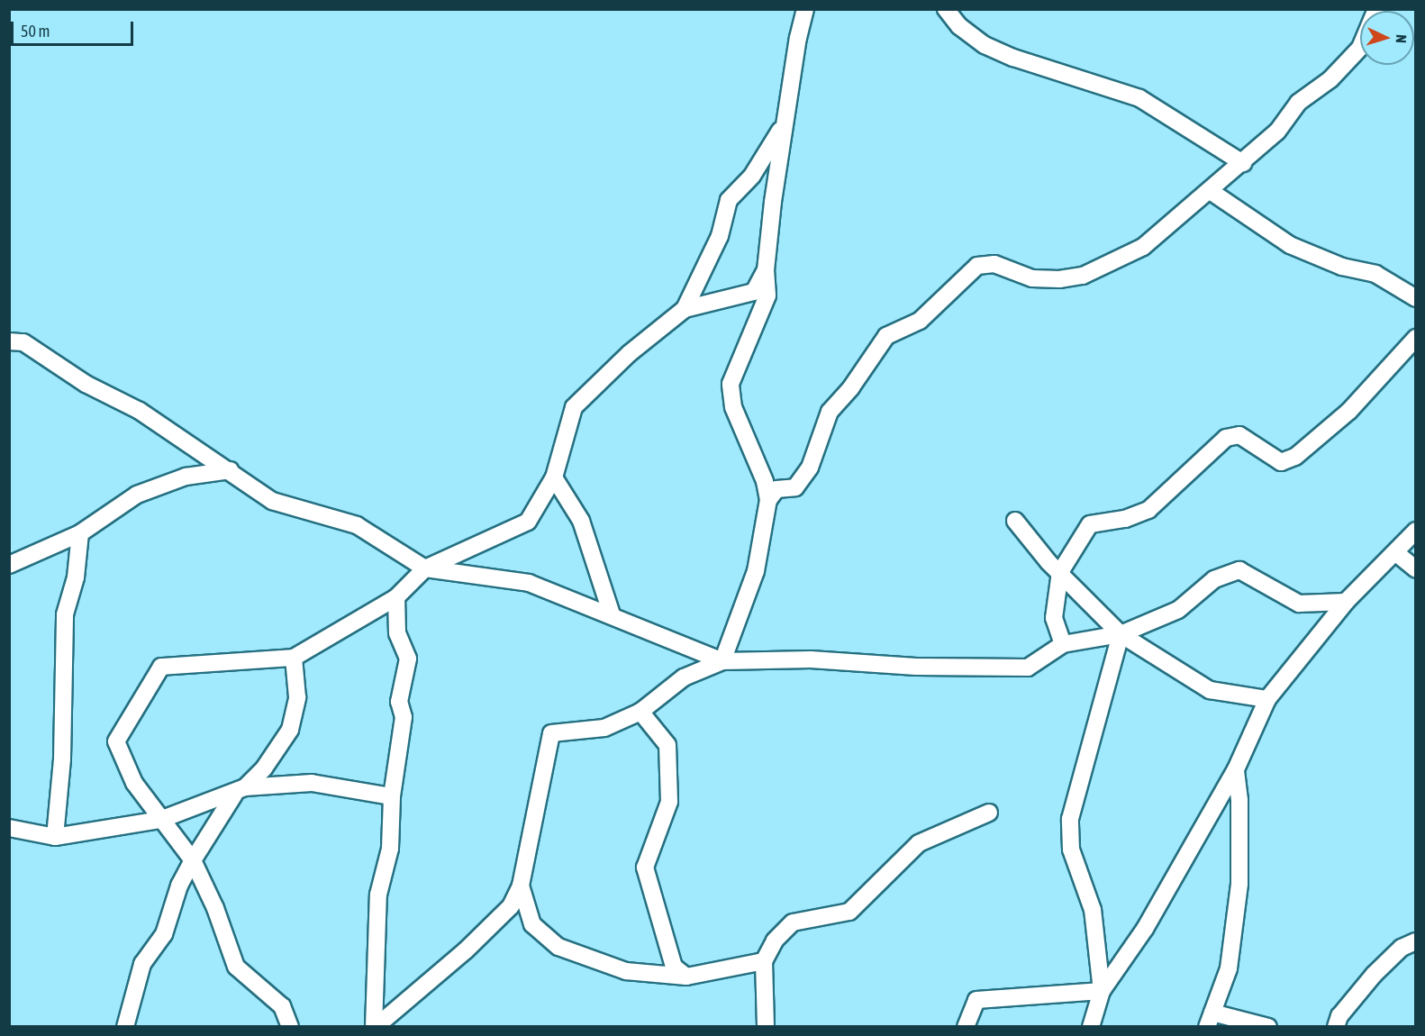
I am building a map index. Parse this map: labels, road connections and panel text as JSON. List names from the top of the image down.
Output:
{
  "scale_bar": "50 m",
  "north": "right"
}
